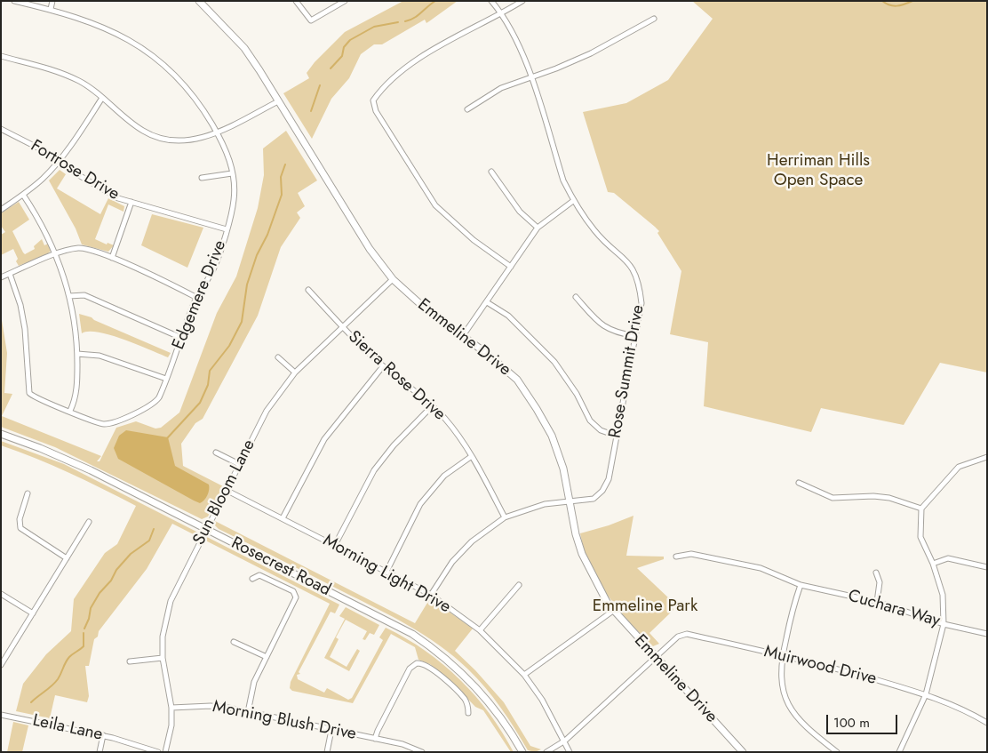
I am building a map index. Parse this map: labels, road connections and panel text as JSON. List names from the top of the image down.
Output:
{
  "streets": {
    "street": [
      "Fortrose Drive",
      "Edgemere Drive",
      "Emmeline Drive",
      "Rose Summit Drive",
      "Sierra Rose Drive",
      "Sun Bloom Lane",
      "Rosecrest Road",
      "Morning Light Drive",
      "Cuchara Way",
      "Muirwood Drive",
      "Morning Blush Drive",
      "Leila Lane"
    ]
  },
  "crossings": [
    ["Fortrose Drive", "Edgemere Drive"],
    ["Emmeline Drive", "Rose Summit Drive"],
    ["Emmeline Drive", "Sun Bloom Lane"],
    ["Emmeline Drive", "Muirwood Drive"],
    ["Rose Summit Drive", "Sierra Rose Drive"],
    ["Rose Summit Drive", "Morning Light Drive"],
    ["Sierra Rose Drive", "Sun Bloom Lane"],
    ["Sun Bloom Lane", "Rosecrest Road"],
    ["Sun Bloom Lane", "Morning Light Drive"],
    ["Sun Bloom Lane", "Morning Blush Drive"]
  ],
  "parks": ["Herriman Hills Open Space", "Emmeline Park"],
  "scale_bar": "100 m"
}
